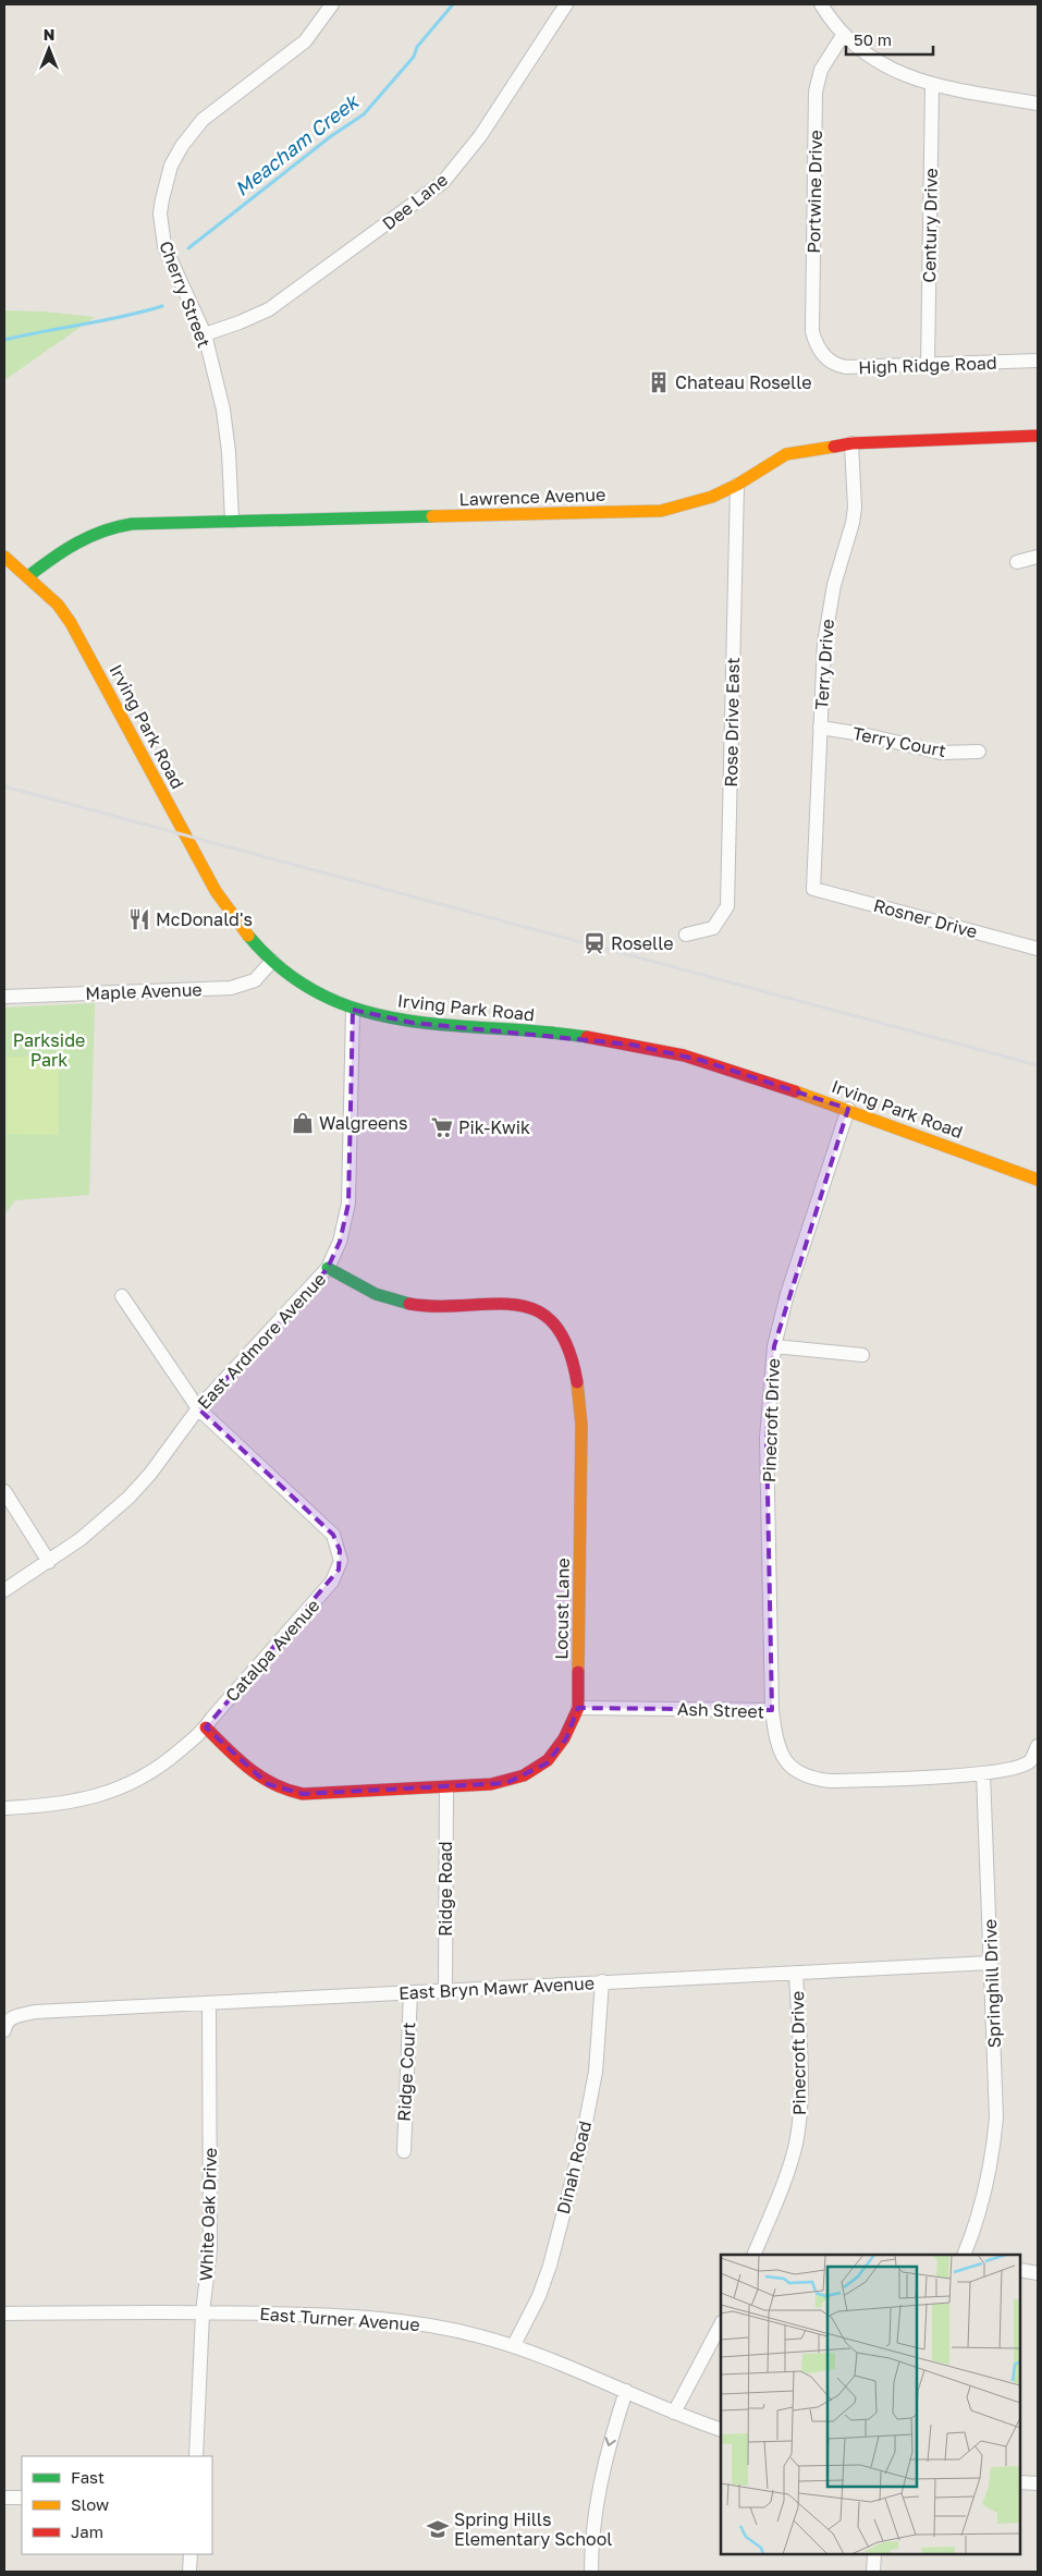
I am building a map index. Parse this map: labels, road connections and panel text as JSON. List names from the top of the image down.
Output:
{
  "streets": {
    "street": [
      "Portwine Drive",
      "Dee Lane",
      "Century Drive",
      "Cherry Street",
      "High Ridge Road",
      "Lawrence Avenue",
      "Terry Drive",
      "Rose Drive East",
      "Irving Park Road",
      "Terry Court",
      "Rosner Drive",
      "Maple Avenue",
      "East Ardmore Avenue",
      "Pinecroft Drive",
      "Locust Lane",
      "Catalpa Avenue",
      "Ash Street",
      "Ridge Road",
      "Springhill Drive",
      "East Bryn Mawr Avenue",
      "Ridge Court",
      "Dinah Road",
      "White Oak Drive",
      "East Turner Avenue"
    ]
  },
  "crossings": [
    ["Portwine Drive", "High Ridge Road"],
    ["Dee Lane", "Cherry Street"],
    ["Century Drive", "High Ridge Road"],
    ["Cherry Street", "Lawrence Avenue"],
    ["Lawrence Avenue", "Terry Drive"],
    ["Lawrence Avenue", "Rose Drive East"],
    ["Lawrence Avenue", "Irving Park Road"],
    ["Terry Drive", "Terry Court"],
    ["Terry Drive", "Rosner Drive"],
    ["Irving Park Road", "Maple Avenue"],
    ["Irving Park Road", "East Ardmore Avenue"],
    ["Irving Park Road", "Pinecroft Drive"],
    ["East Ardmore Avenue", "Locust Lane"],
    ["East Ardmore Avenue", "Catalpa Avenue"],
    ["Pinecroft Drive", "Ash Street"],
    ["Pinecroft Drive", "East Bryn Mawr Avenue"],
    ["Locust Lane", "Catalpa Avenue"],
    ["Locust Lane", "Ash Street"],
    ["Locust Lane", "Ridge Road"],
    ["Ash Street", "Springhill Drive"],
    ["Ridge Road", "East Bryn Mawr Avenue"],
    ["Springhill Drive", "East Bryn Mawr Avenue"],
    ["East Bryn Mawr Avenue", "Ridge Court"],
    ["East Bryn Mawr Avenue", "Dinah Road"],
    ["East Bryn Mawr Avenue", "White Oak Drive"],
    ["Dinah Road", "East Turner Avenue"],
    ["White Oak Drive", "East Turner Avenue"]
  ],
  "water": ["Meacham Creek"],
  "parks": ["Parkside Park"],
  "places": {
    "building": ["Chateau Roselle"],
    "restaurant": ["McDonald's"],
    "station": ["Roselle"],
    "shop": ["Walgreens"],
    "supermarket": ["Pik-Kwik"],
    "school or university": ["Spring Hills Elementary School"]
  },
  "legend": ["Fast", "Slow", "Jam"],
  "scale_bar": "50 m",
  "north": "top"
}
